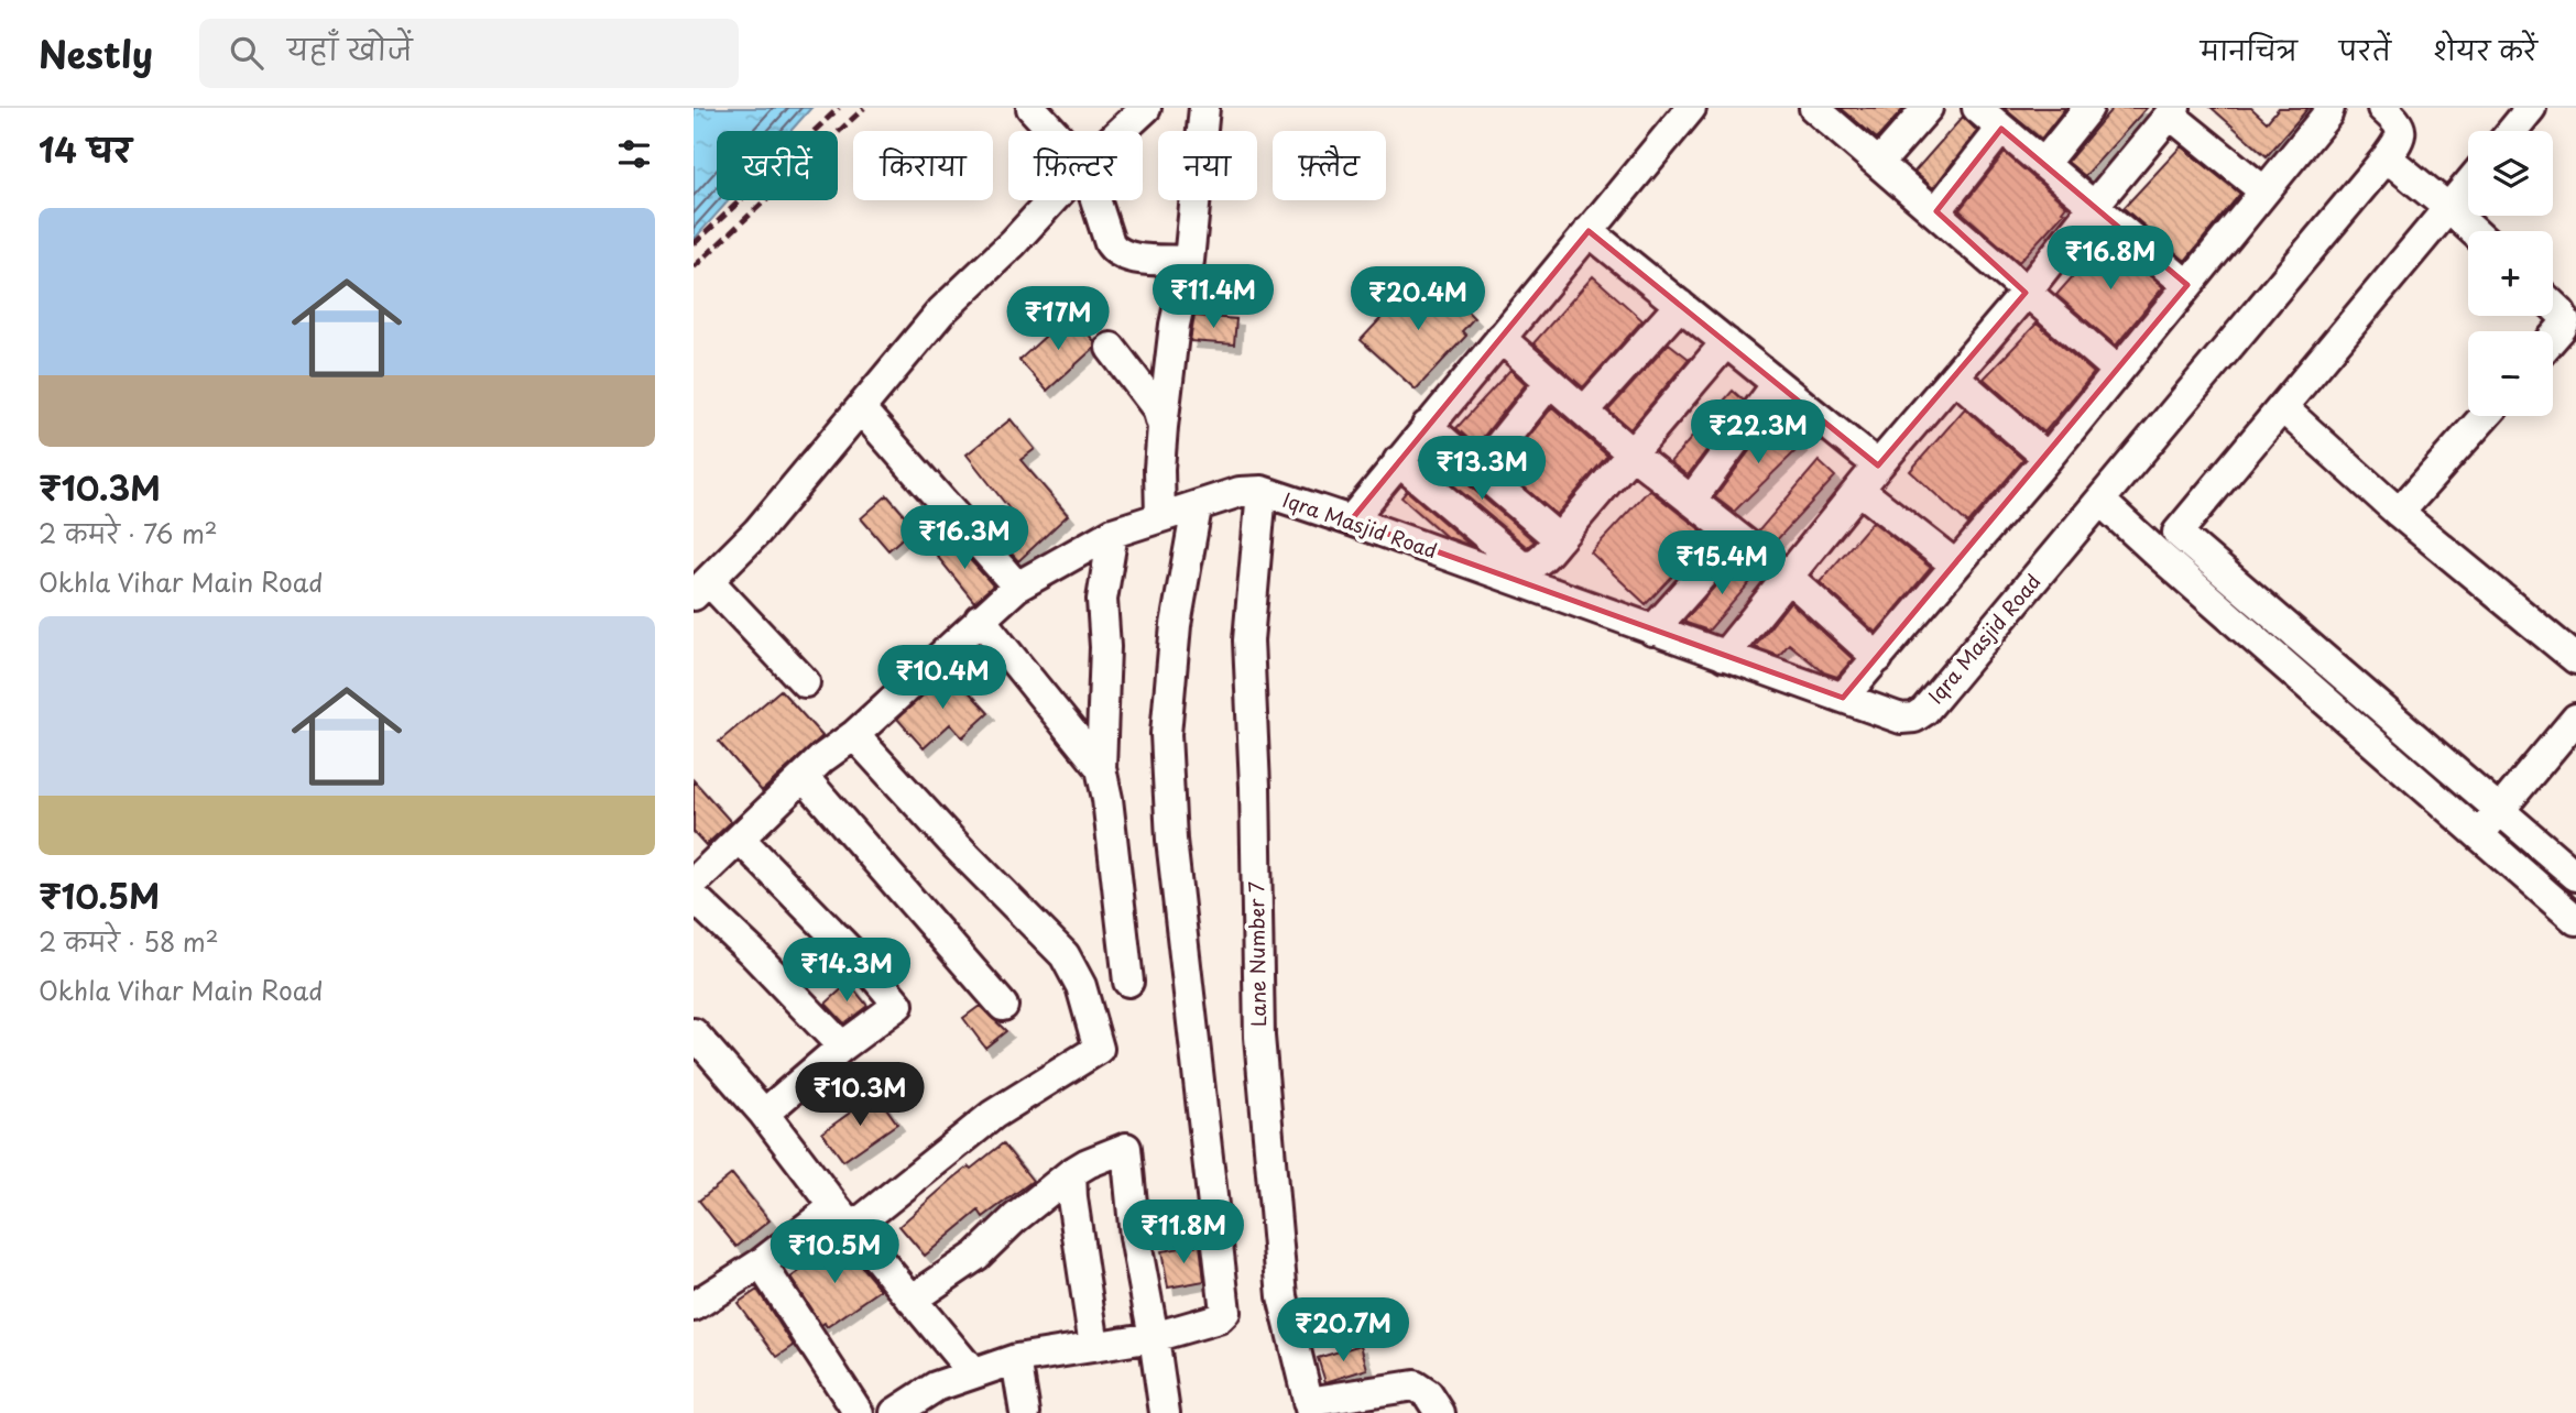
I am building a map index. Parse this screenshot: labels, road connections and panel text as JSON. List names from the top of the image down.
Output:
{
  "streets": {
    "street": ["Iqra Masjid Road", "Lane Number 7"]
  },
  "crossings": [
    ["Iqra Masjid Road", "Lane Number 7"]
  ],
  "page": {
    "header": "Nestly",
    "search": "यहाँ खोजें",
    "nav": ["मानचित्र", "परतें", "शेयर करें"],
    "heading": "14 घर",
    "map_buttons": ["+", "−"],
    "chip": [
      "खरीदें",
      "किराया",
      "फ़िल्टर",
      "नया",
      "फ़्लैट"
    ],
    "list": [
      {
        "name": "₹10.3M",
        "note": "2 कमरे · 76 m² · Okhla Vihar Main Road"
      },
      {
        "name": "₹10.5M",
        "note": "2 कमरे · 58 m² · Okhla Vihar Main Road"
      }
    ],
    "price": [
      "₹16.8M",
      "₹11.4M",
      "₹20.4M",
      "₹17M",
      "₹22.3M",
      "₹13.3M",
      "₹16.3M",
      "₹15.4M",
      "₹10.4M",
      "₹14.3M",
      "₹10.3M",
      "₹11.8M",
      "₹10.5M",
      "₹20.7M"
    ]
  }
}
